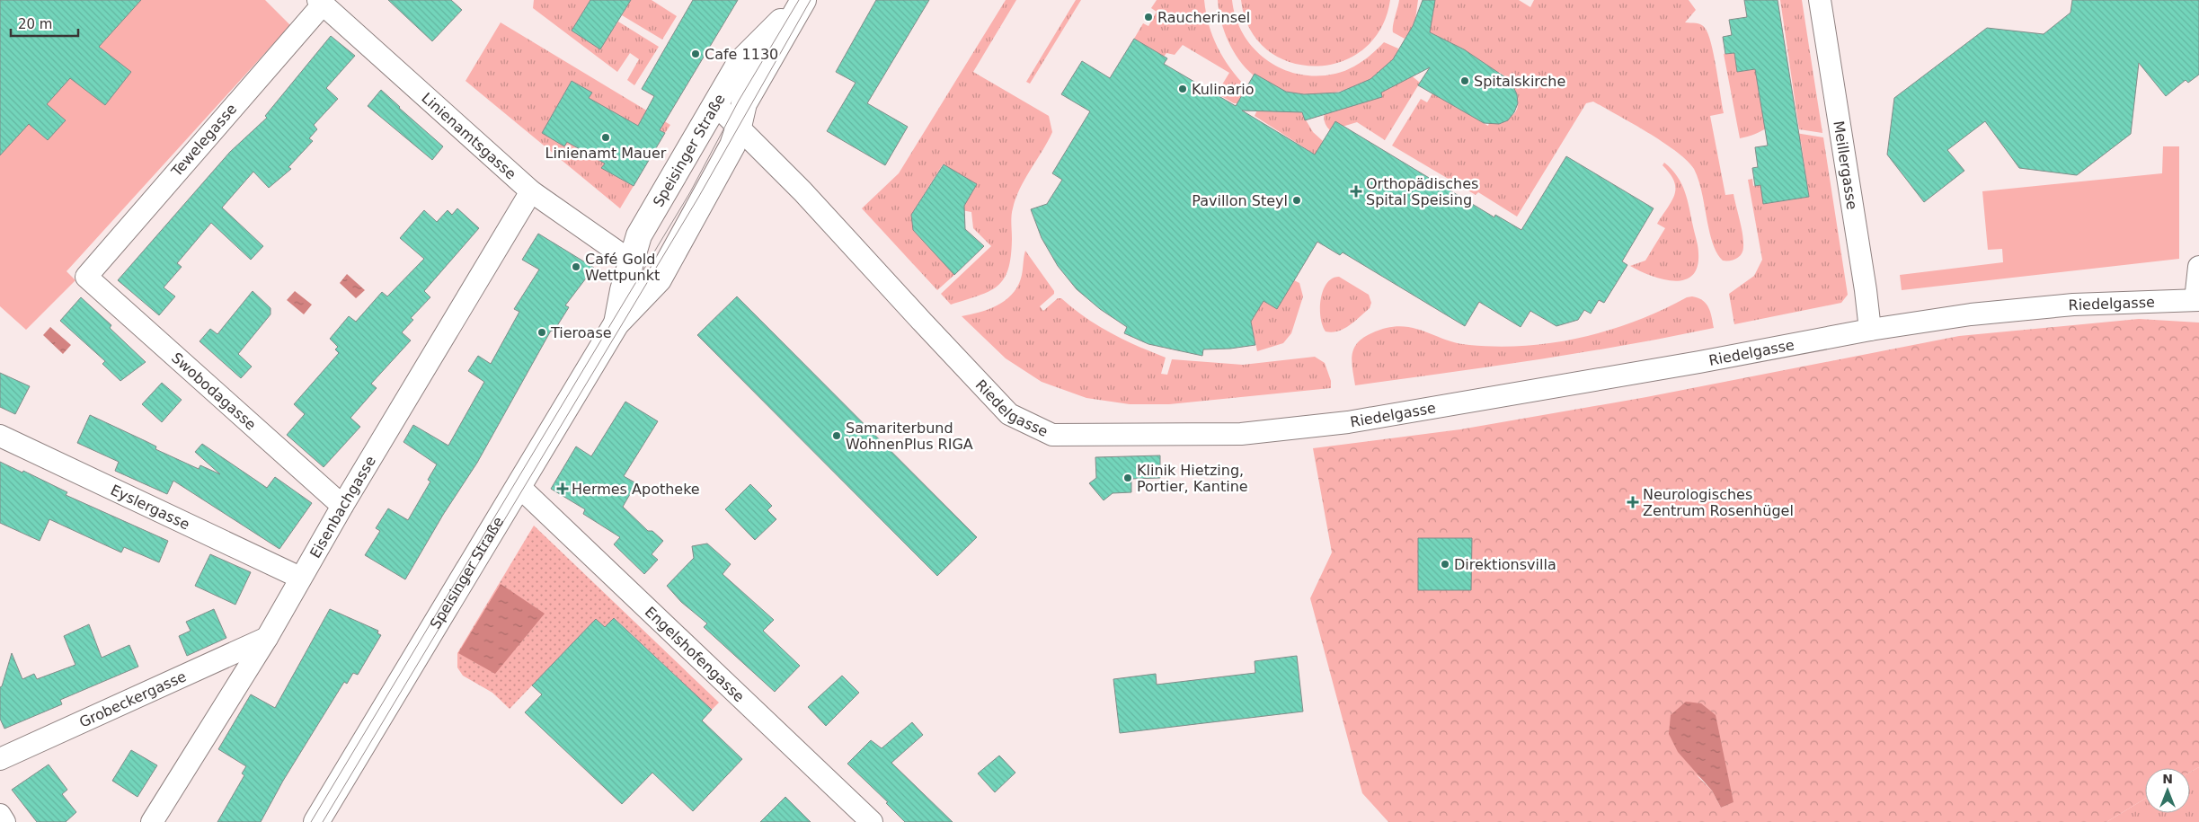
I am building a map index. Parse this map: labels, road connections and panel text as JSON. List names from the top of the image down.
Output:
{
  "streets": {
    "main road": ["Speisinger Straße"],
    "street": [
      "Linienamtsgasse",
      "Tewelegasse",
      "Meillergasse",
      "Riedelgasse",
      "Swobodagasse",
      "Eyslergasse",
      "Eisenbachgasse",
      "Engelshofengasse",
      "Grobeckergasse"
    ]
  },
  "crossings": [
    ["Linienamtsgasse", "Tewelegasse"],
    ["Linienamtsgasse", "Speisinger Straße"],
    ["Linienamtsgasse", "Eisenbachgasse"],
    ["Tewelegasse", "Swobodagasse"],
    ["Speisinger Straße", "Riedelgasse"],
    ["Speisinger Straße", "Engelshofengasse"],
    ["Meillergasse", "Riedelgasse"],
    ["Swobodagasse", "Eisenbachgasse"],
    ["Eyslergasse", "Eisenbachgasse"],
    ["Eisenbachgasse", "Grobeckergasse"]
  ],
  "places": {
    "other": [
      "Raucherinsel",
      "Cafe 1130",
      "Spitalskirche",
      "Kulinario",
      "Linienamt Mauer",
      "Pavillon Steyl",
      "Café Gold Wettpunkt",
      "Tieroase",
      "Samariterbund WohnenPlus RIGA",
      "Klinik Hietzing, Portier, Kantine",
      "Direktionsvilla"
    ],
    "health": ["Orthopädisches Spital Speising", "Hermes Apotheke", "Neurologisches Zentrum Rosenhügel"]
  },
  "scale_bar": "20 m",
  "north": "top"
}
